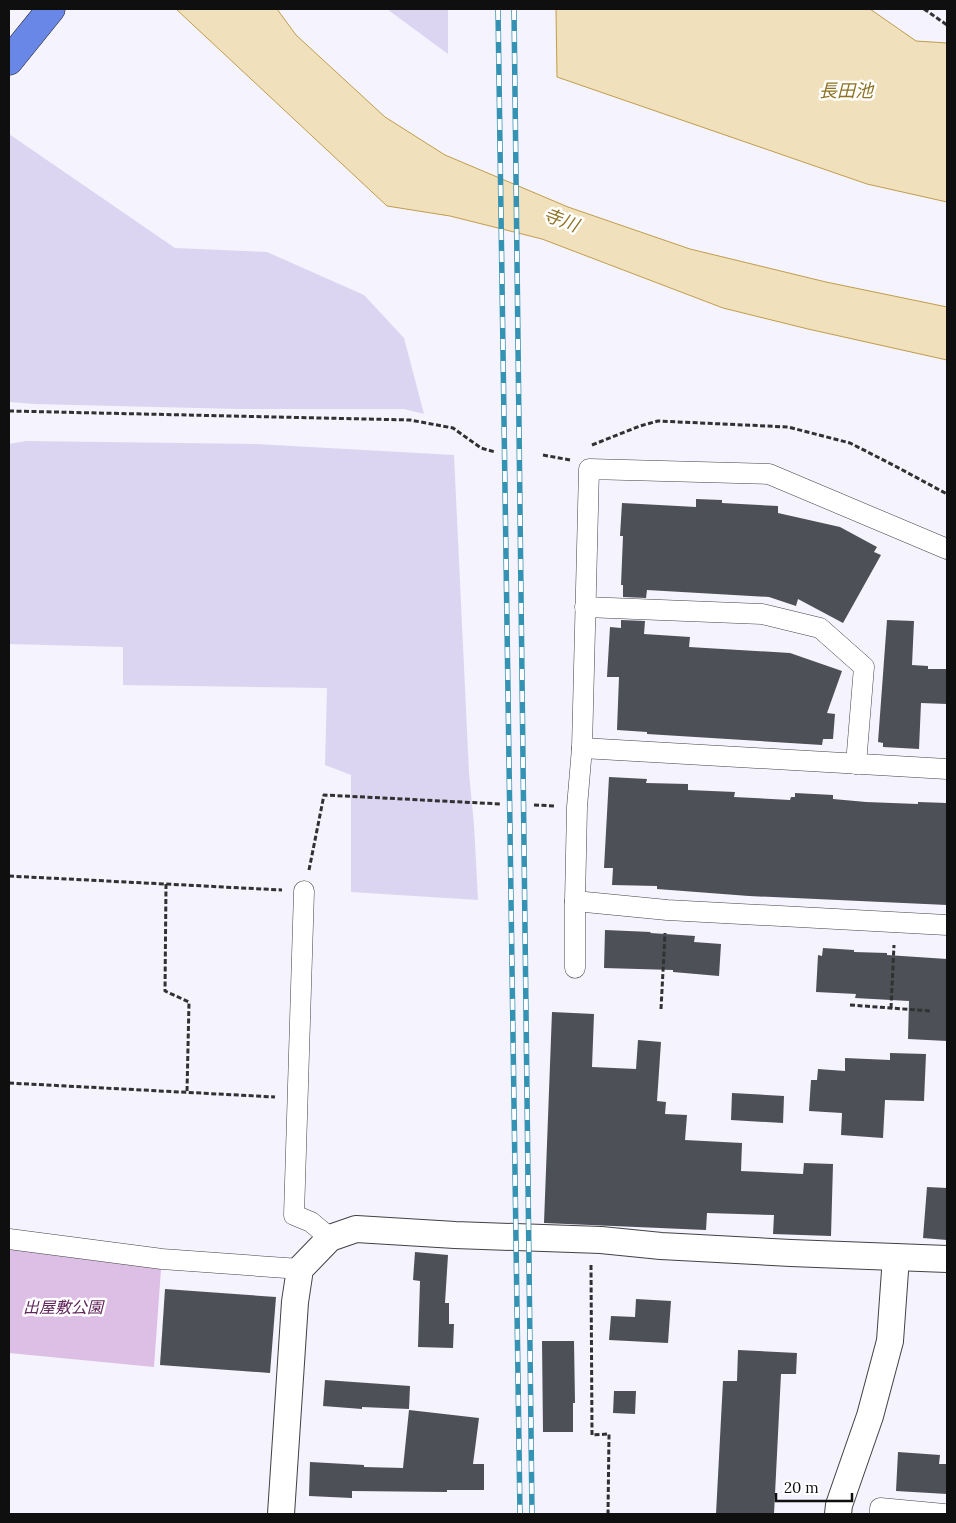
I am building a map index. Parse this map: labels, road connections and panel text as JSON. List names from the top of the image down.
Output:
{
  "water": ["長田池", "寺川"],
  "parks": ["出屋敷公園"],
  "scale_bar": "20 m"
}
